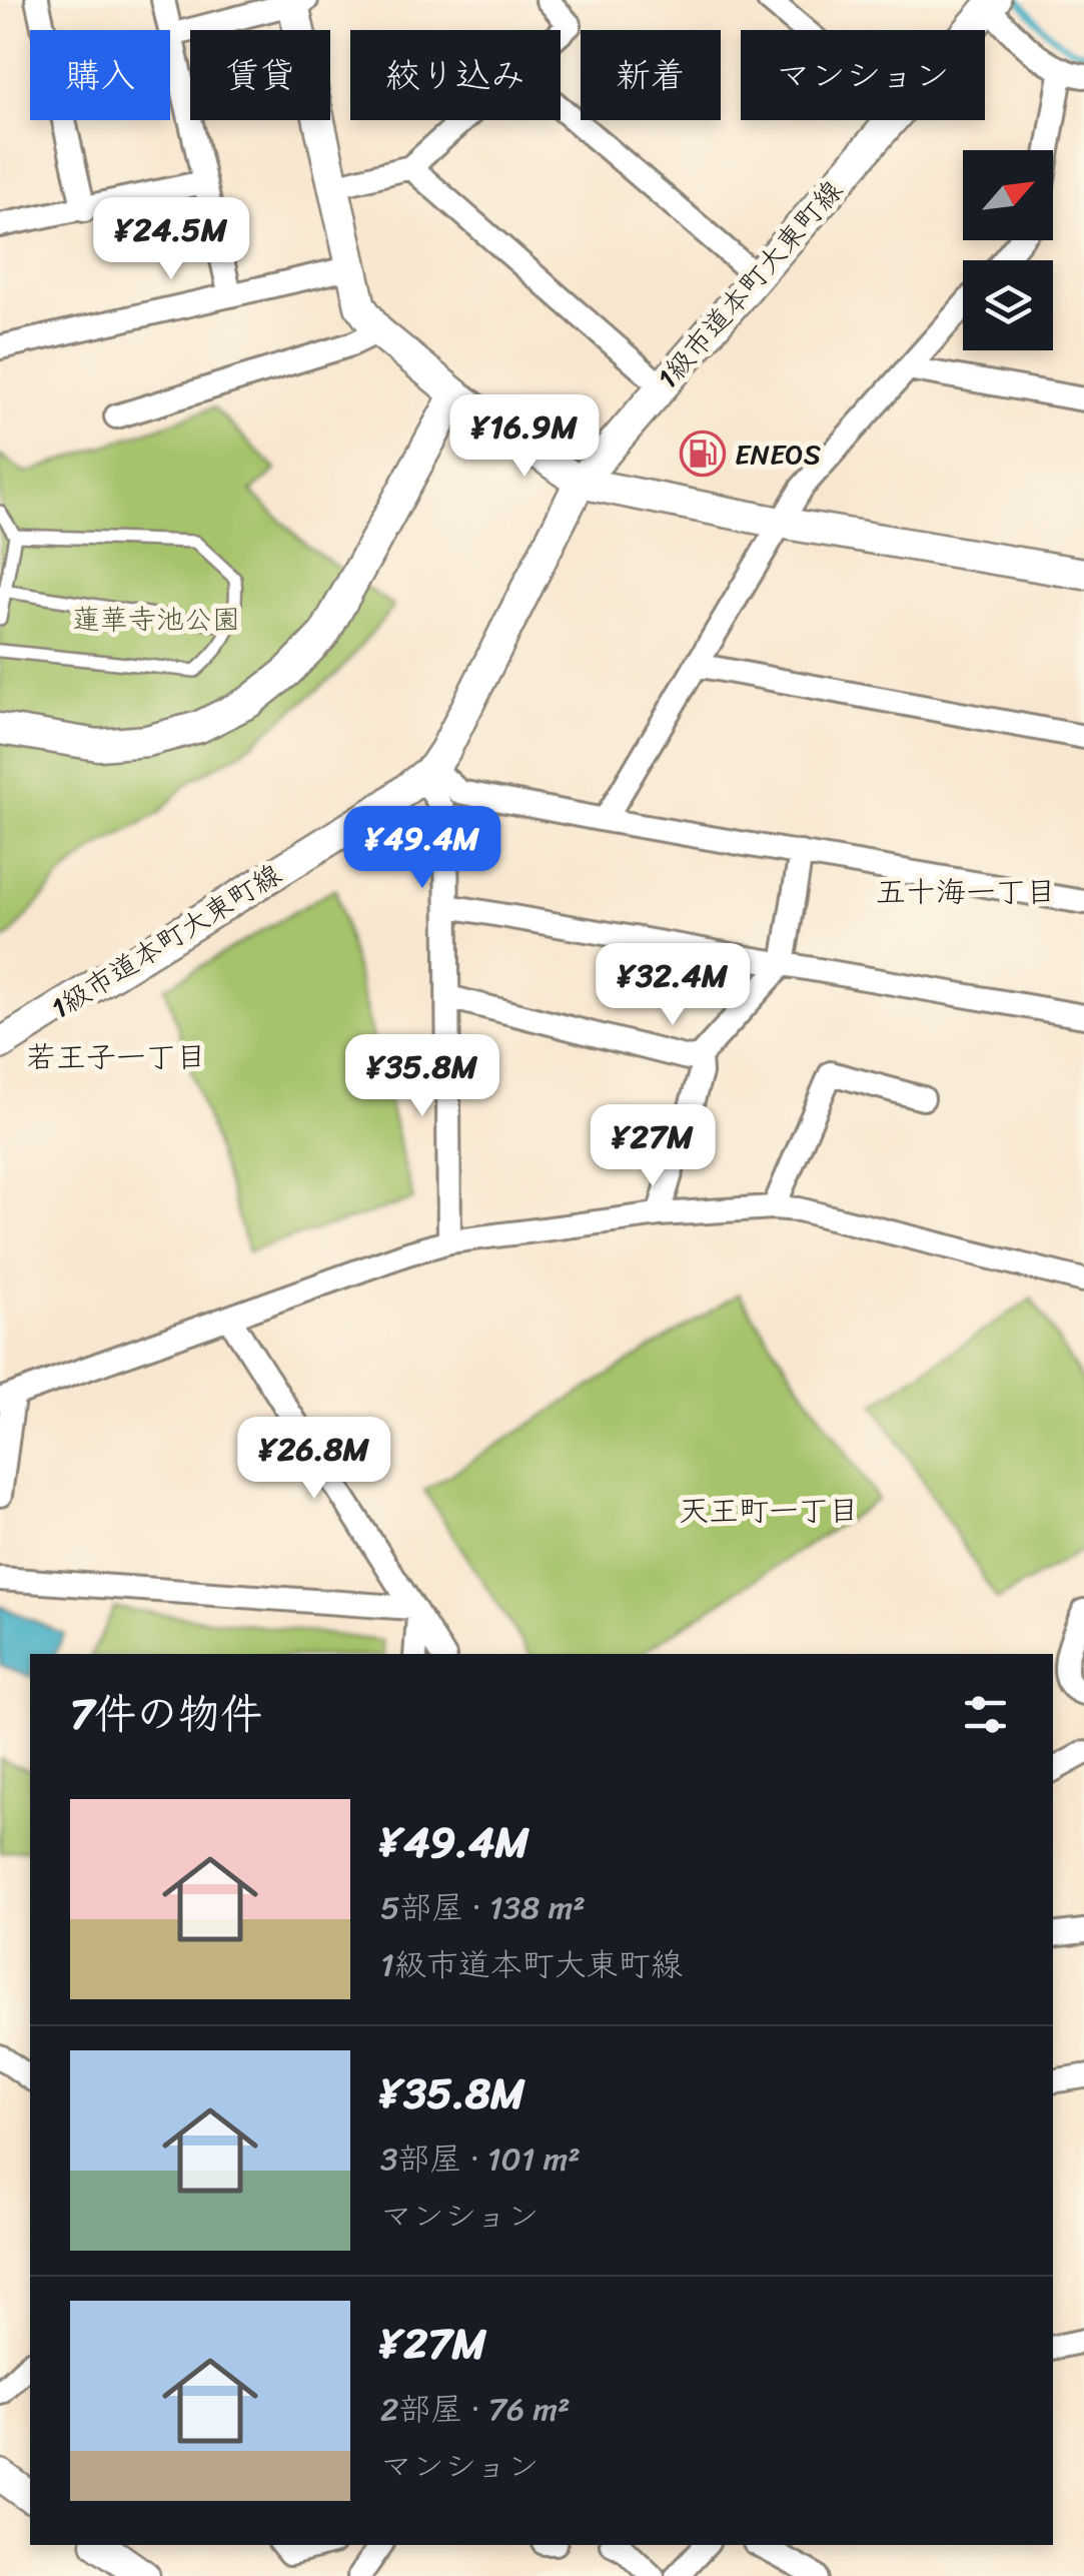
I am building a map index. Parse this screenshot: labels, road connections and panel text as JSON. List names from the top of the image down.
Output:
{
  "streets": {
    "street": ["1級市道本町大東町線"]
  },
  "districts": ["五十海一丁目", "若王子一丁目", "天王町一丁目"],
  "parks": ["蓮華寺池公園"],
  "places": {
    "fuel station": ["ENEOS"]
  },
  "north": "top right",
  "page": {
    "chip": [
      "購入",
      "賃貸",
      "絞り込み",
      "新着",
      "マンション"
    ],
    "price": [
      "¥24.5M",
      "¥16.9M",
      "¥49.4M",
      "¥32.4M",
      "¥35.8M",
      "¥27M",
      "¥26.8M"
    ],
    "heading": "7件の物件",
    "list": [
      {
        "name": "¥49.4M",
        "note": "5部屋 · 138 m² · 1級市道本町大東町線"
      },
      {
        "name": "¥35.8M",
        "note": "3部屋 · 101 m² · マンション"
      },
      {
        "name": "¥27M",
        "note": "2部屋 · 76 m² · マンション"
      }
    ]
  }
}
